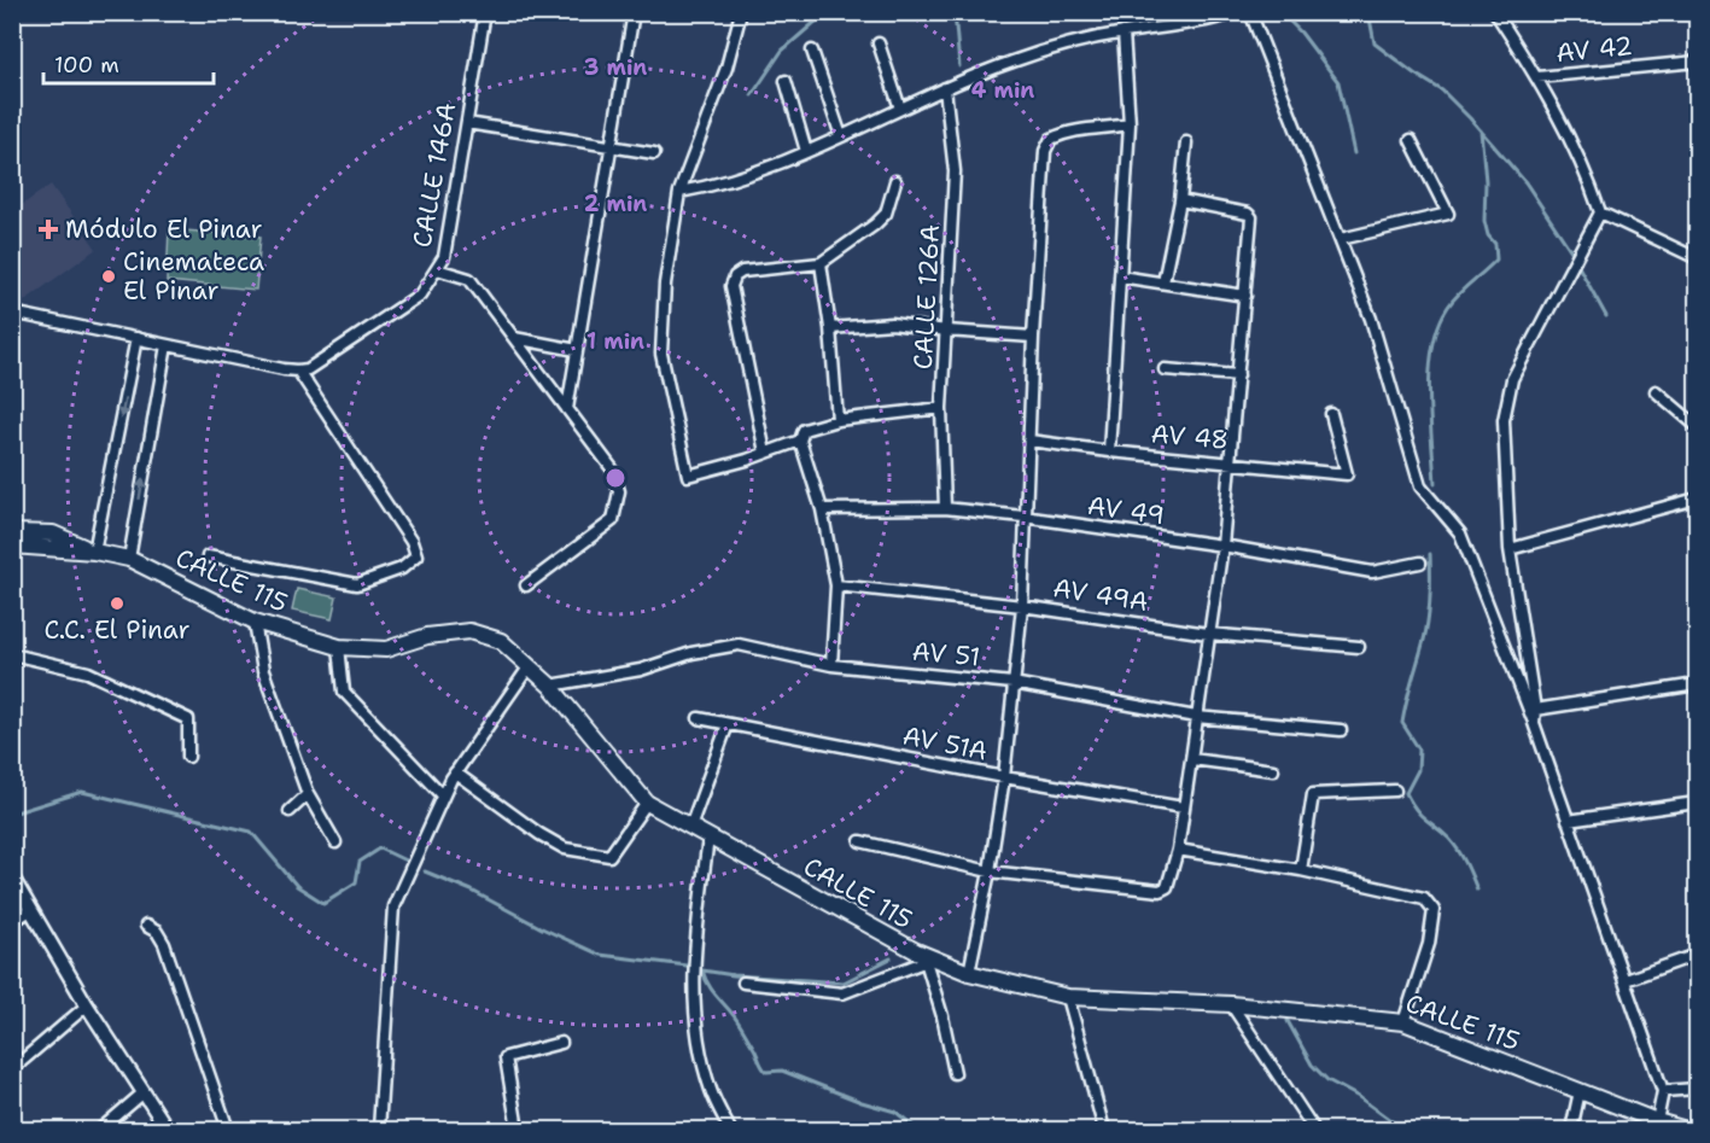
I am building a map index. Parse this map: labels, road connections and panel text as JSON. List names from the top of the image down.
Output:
{
  "streets": {
    "main road": ["CALLE 115"],
    "street": [
      "AV 42",
      "CALLE 146A",
      "CALLE 126A",
      "AV 48",
      "AV 49",
      "AV 49A",
      "AV 51",
      "AV 51A"
    ]
  },
  "crossings": [
    ["CALLE 126A", "AV 49"],
    ["CALLE 115", "AV 51"]
  ],
  "places": {
    "health": ["Módulo El Pinar"],
    "other": ["Cinemateca El Pinar", "C.C. El Pinar"]
  },
  "scale_bar": "100 m",
  "rings": [
    "3 min",
    "4 min",
    "2 min",
    "1 min"
  ]
}
